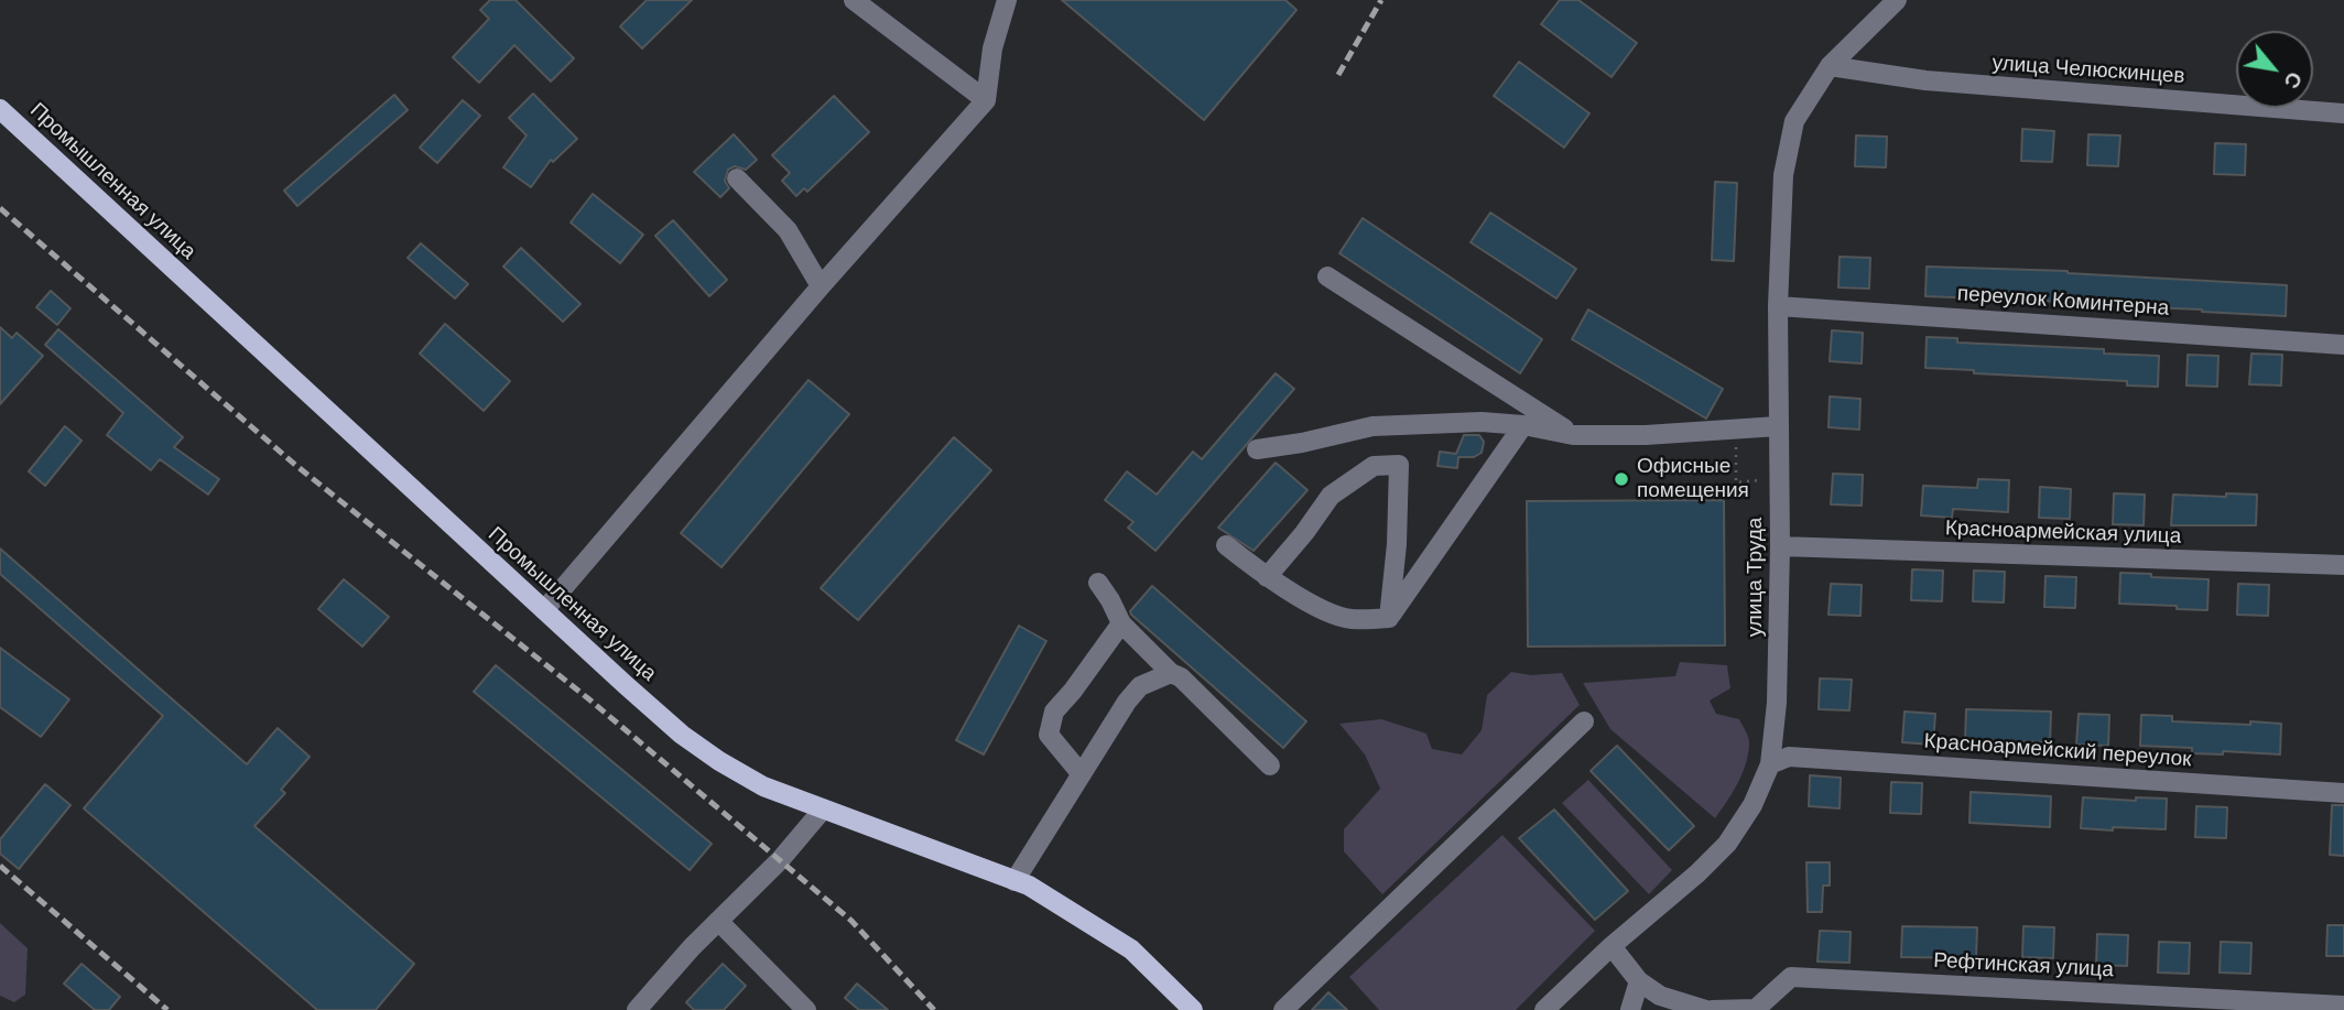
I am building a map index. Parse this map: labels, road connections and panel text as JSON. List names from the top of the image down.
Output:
{
  "streets": {
    "main road": ["Промышленная улица"],
    "street": [
      "улица Челюскинцев",
      "переулок Коминтерна",
      "Красноармейская улица",
      "улица Труда",
      "Красноармейский переулок",
      "Рефтинская улица"
    ]
  },
  "crossings": [
    ["улица Челюскинцев", "улица Труда"],
    ["переулок Коминтерна", "улица Труда"],
    ["Красноармейская улица", "улица Труда"],
    ["улица Труда", "Красноармейский переулок"],
    ["улица Труда", "Рефтинская улица"]
  ],
  "places": ["Офисные помещения"],
  "north": "bottom right"
}
